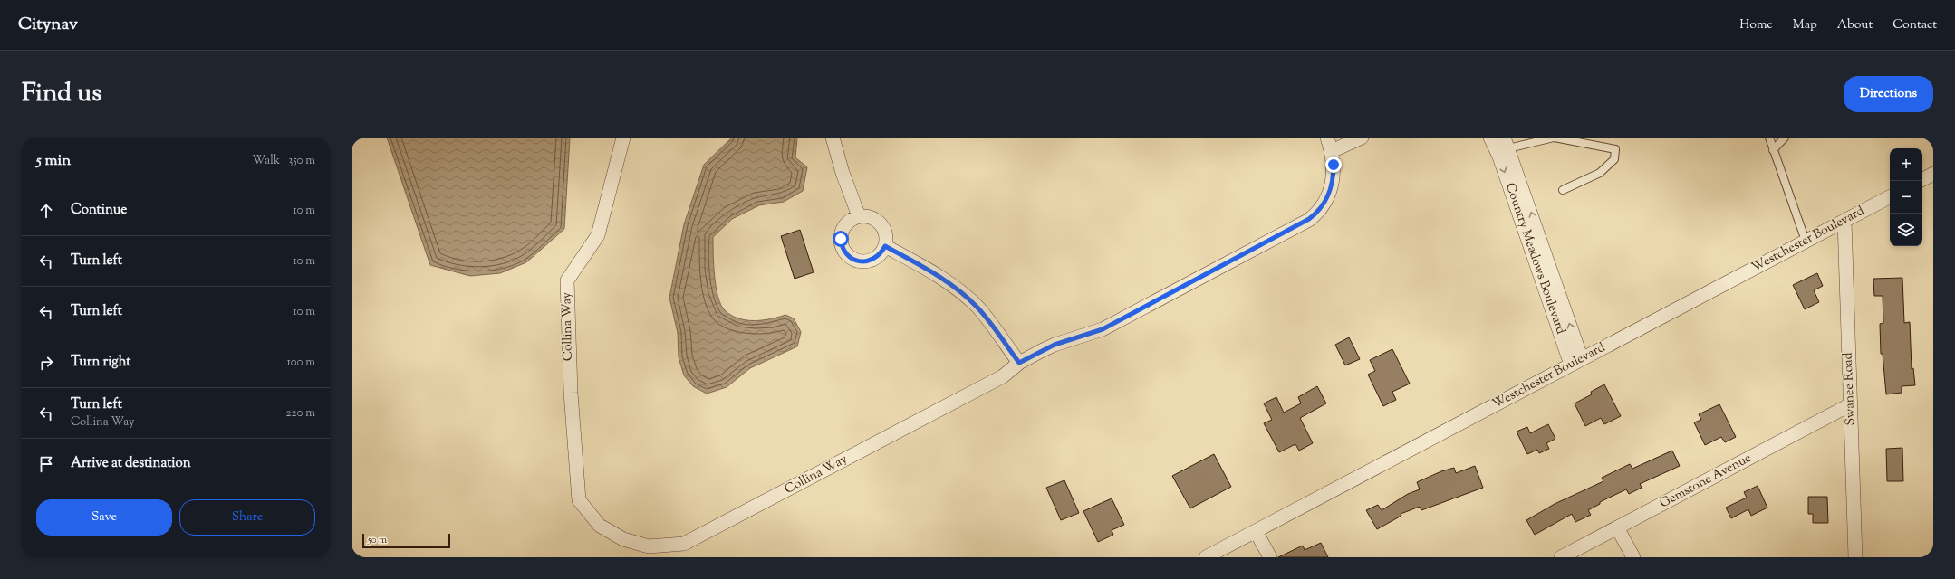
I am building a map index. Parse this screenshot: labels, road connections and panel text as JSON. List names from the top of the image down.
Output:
{
  "streets": {
    "street": [
      "Westchester Boulevard",
      "Country Meadows Boulevard",
      "Collina Way",
      "Swanee Road",
      "Gemstone Avenue"
    ]
  },
  "crossings": [
    ["Westchester Boulevard", "Country Meadows Boulevard"],
    ["Westchester Boulevard", "Swanee Road"],
    ["Swanee Road", "Gemstone Avenue"]
  ],
  "scale_bar": "50 m",
  "page": {
    "header": "Citynav",
    "nav": [
      "Home",
      "Map",
      "About",
      "Contact"
    ],
    "title": "Find us",
    "buttons": [
      "Directions",
      ["Save", "Share"]
    ],
    "heading": ["5 min", "Walk · 350 m"],
    "map_buttons": ["+", "−"],
    "list": [
      ["Continue", "10 m"],
      ["Turn left", "10 m"],
      ["Turn left", "10 m"],
      ["Turn right", "100 m"],
      ["Turn left", "Collina Way", "220 m"],
      "Arrive at destination"
    ],
    "scale": "50 m"
  }
}
